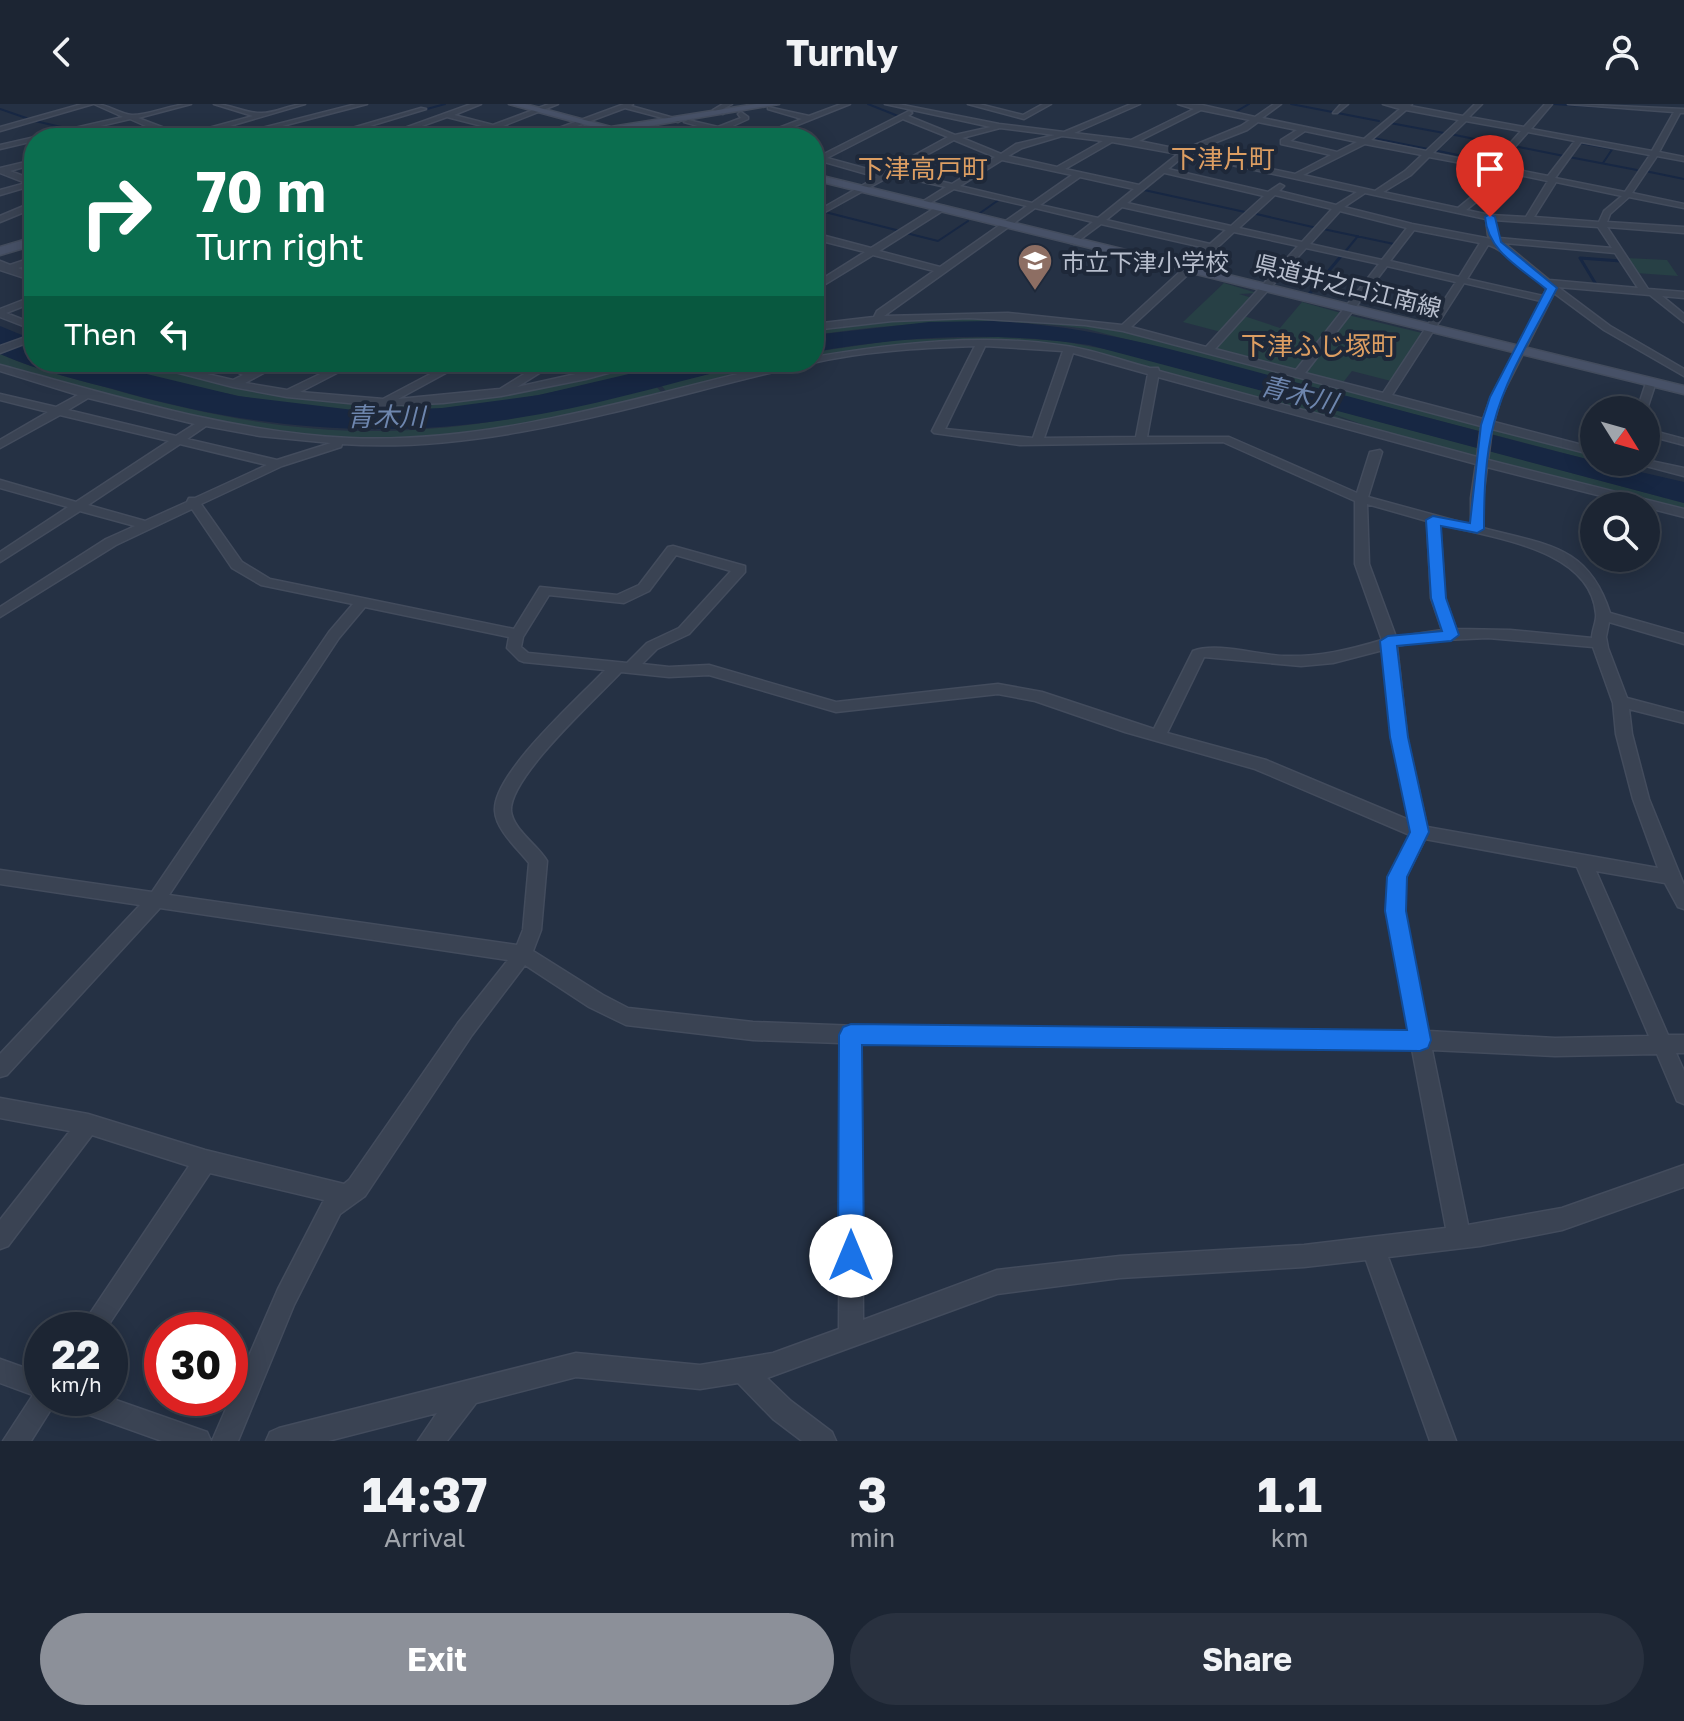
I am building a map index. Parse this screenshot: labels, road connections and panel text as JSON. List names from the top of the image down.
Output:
{
  "streets": {
    "main road": ["県道井之口江南線"]
  },
  "districts": ["下津片町", "下津高戸町", "下津ふじ塚町"],
  "water": ["青木川"],
  "places": {
    "school or university": ["市立下津小学校"]
  },
  "north": "bottom right",
  "page": {
    "header": "Turnly",
    "turn": ["70 m", "Turn right"],
    "then": "Then",
    "speed": "22 km/h",
    "limit": "30",
    "eta": [
      "14:37",
      "Arrival",
      "3",
      "min",
      "1.1",
      "km"
    ],
    "buttons": ["Exit", "Share"]
  }
}
